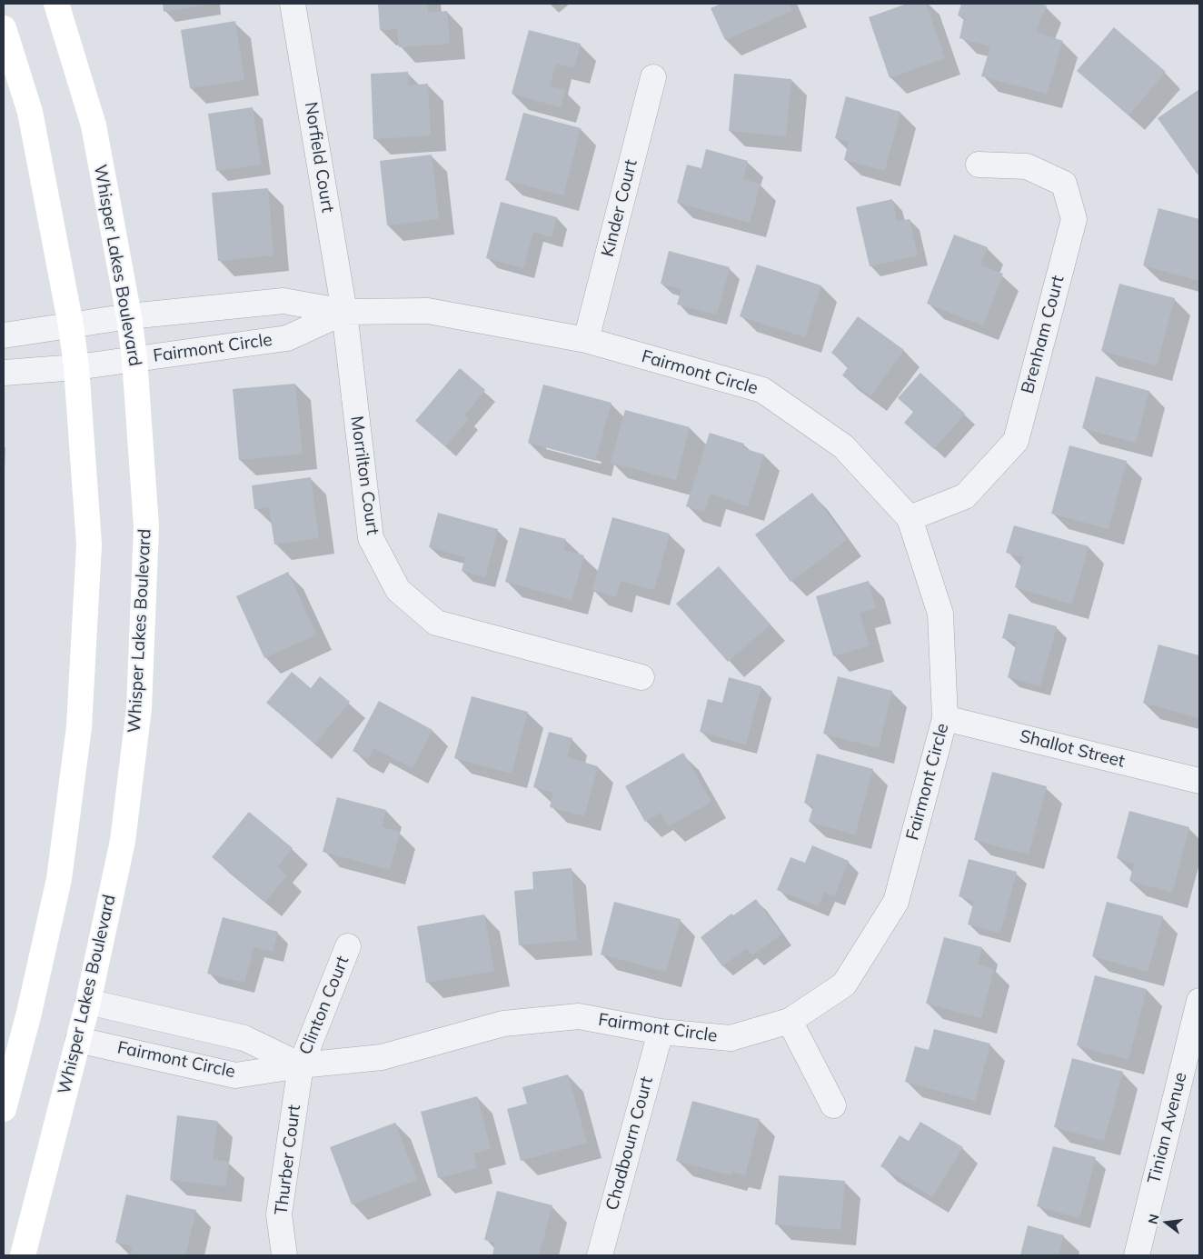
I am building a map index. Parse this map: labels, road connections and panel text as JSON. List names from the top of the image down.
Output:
{
  "streets": {
    "street": [
      "Norfield Court",
      "Kinder Court",
      "Whisper Lakes Boulevard",
      "Brenham Court",
      "Fairmont Circle",
      "Morrilton Court",
      "Shallot Street",
      "Clinton Court",
      "Tinian Avenue",
      "Chadbourn Court",
      "Thurber Court"
    ]
  },
  "crossings": [
    ["Norfield Court", "Fairmont Circle"],
    ["Norfield Court", "Morrilton Court"],
    ["Kinder Court", "Fairmont Circle"],
    ["Whisper Lakes Boulevard", "Fairmont Circle"],
    ["Brenham Court", "Fairmont Circle"],
    ["Fairmont Circle", "Morrilton Court"],
    ["Fairmont Circle", "Shallot Street"],
    ["Fairmont Circle", "Clinton Court"],
    ["Fairmont Circle", "Chadbourn Court"],
    ["Fairmont Circle", "Thurber Court"],
    ["Clinton Court", "Thurber Court"]
  ],
  "north": "left"
}
